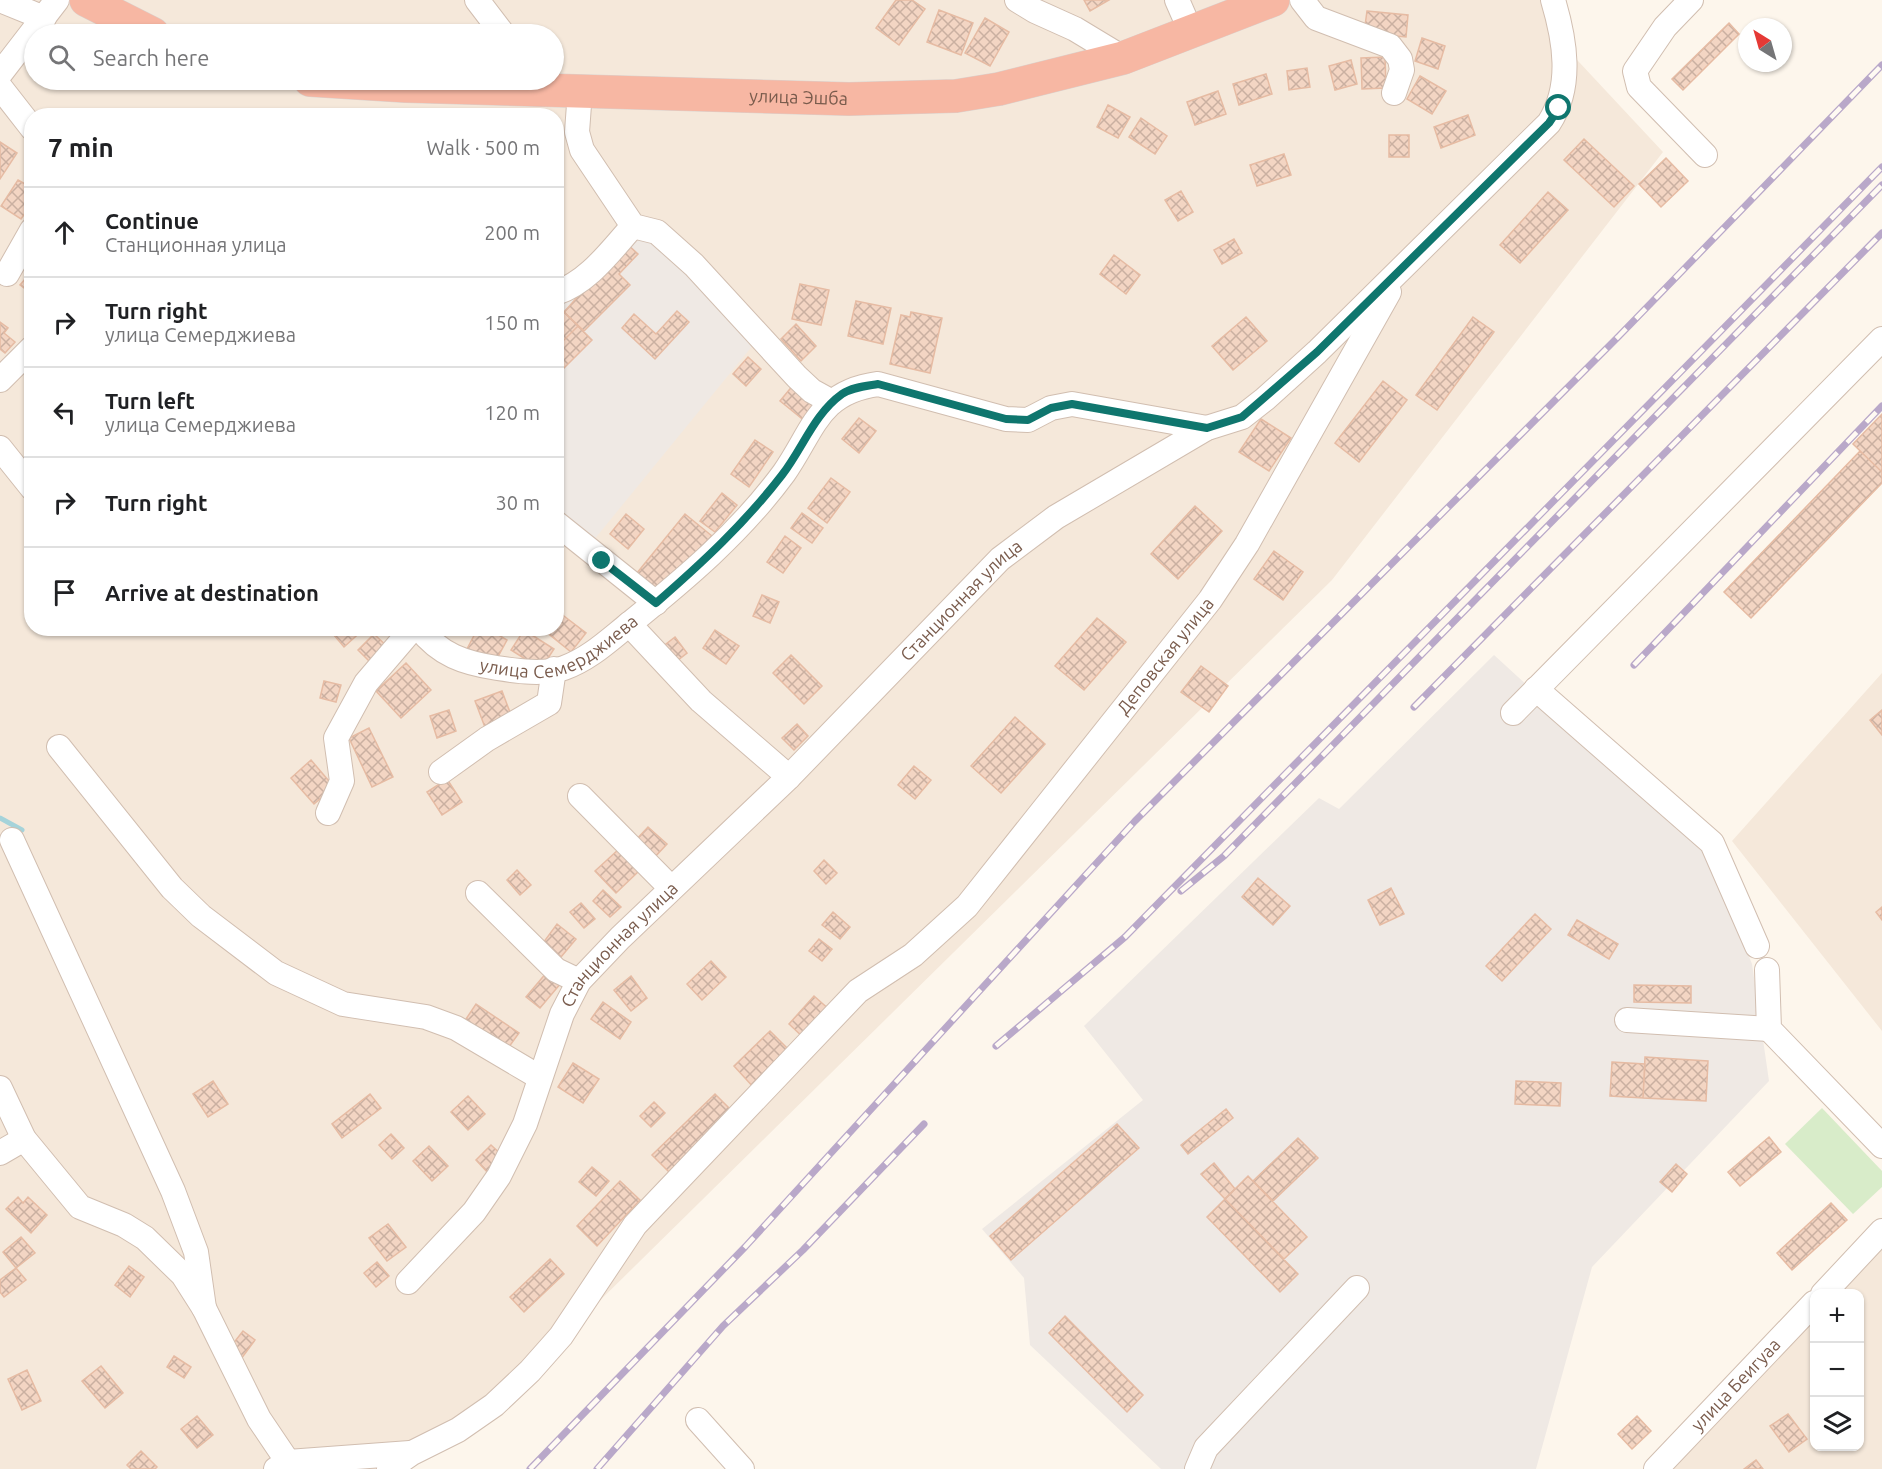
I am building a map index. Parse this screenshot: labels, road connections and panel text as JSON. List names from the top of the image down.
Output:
{
  "streets": {
    "highway": ["улица Эшба"],
    "street": [
      "Станционная улица",
      "улица Семерджиева",
      "Деповская улица",
      "улица Беигуаа"
    ]
  },
  "crossings": [
    ["Станционная улица", "улица Семерджиева"],
    ["Станционная улица", "Деповская улица"]
  ],
  "north": "top left",
  "page": {
    "search": "Search here",
    "heading": ["7 min", "Walk · 500 m"],
    "list": [
      ["Continue", "Станционная улица", "200 m"],
      ["Turn right", "улица Семерджиева", "150 m"],
      ["Turn left", "улица Семерджиева", "120 m"],
      ["Turn right", "30 m"],
      "Arrive at destination"
    ],
    "map_buttons": ["+", "−"]
  }
}
